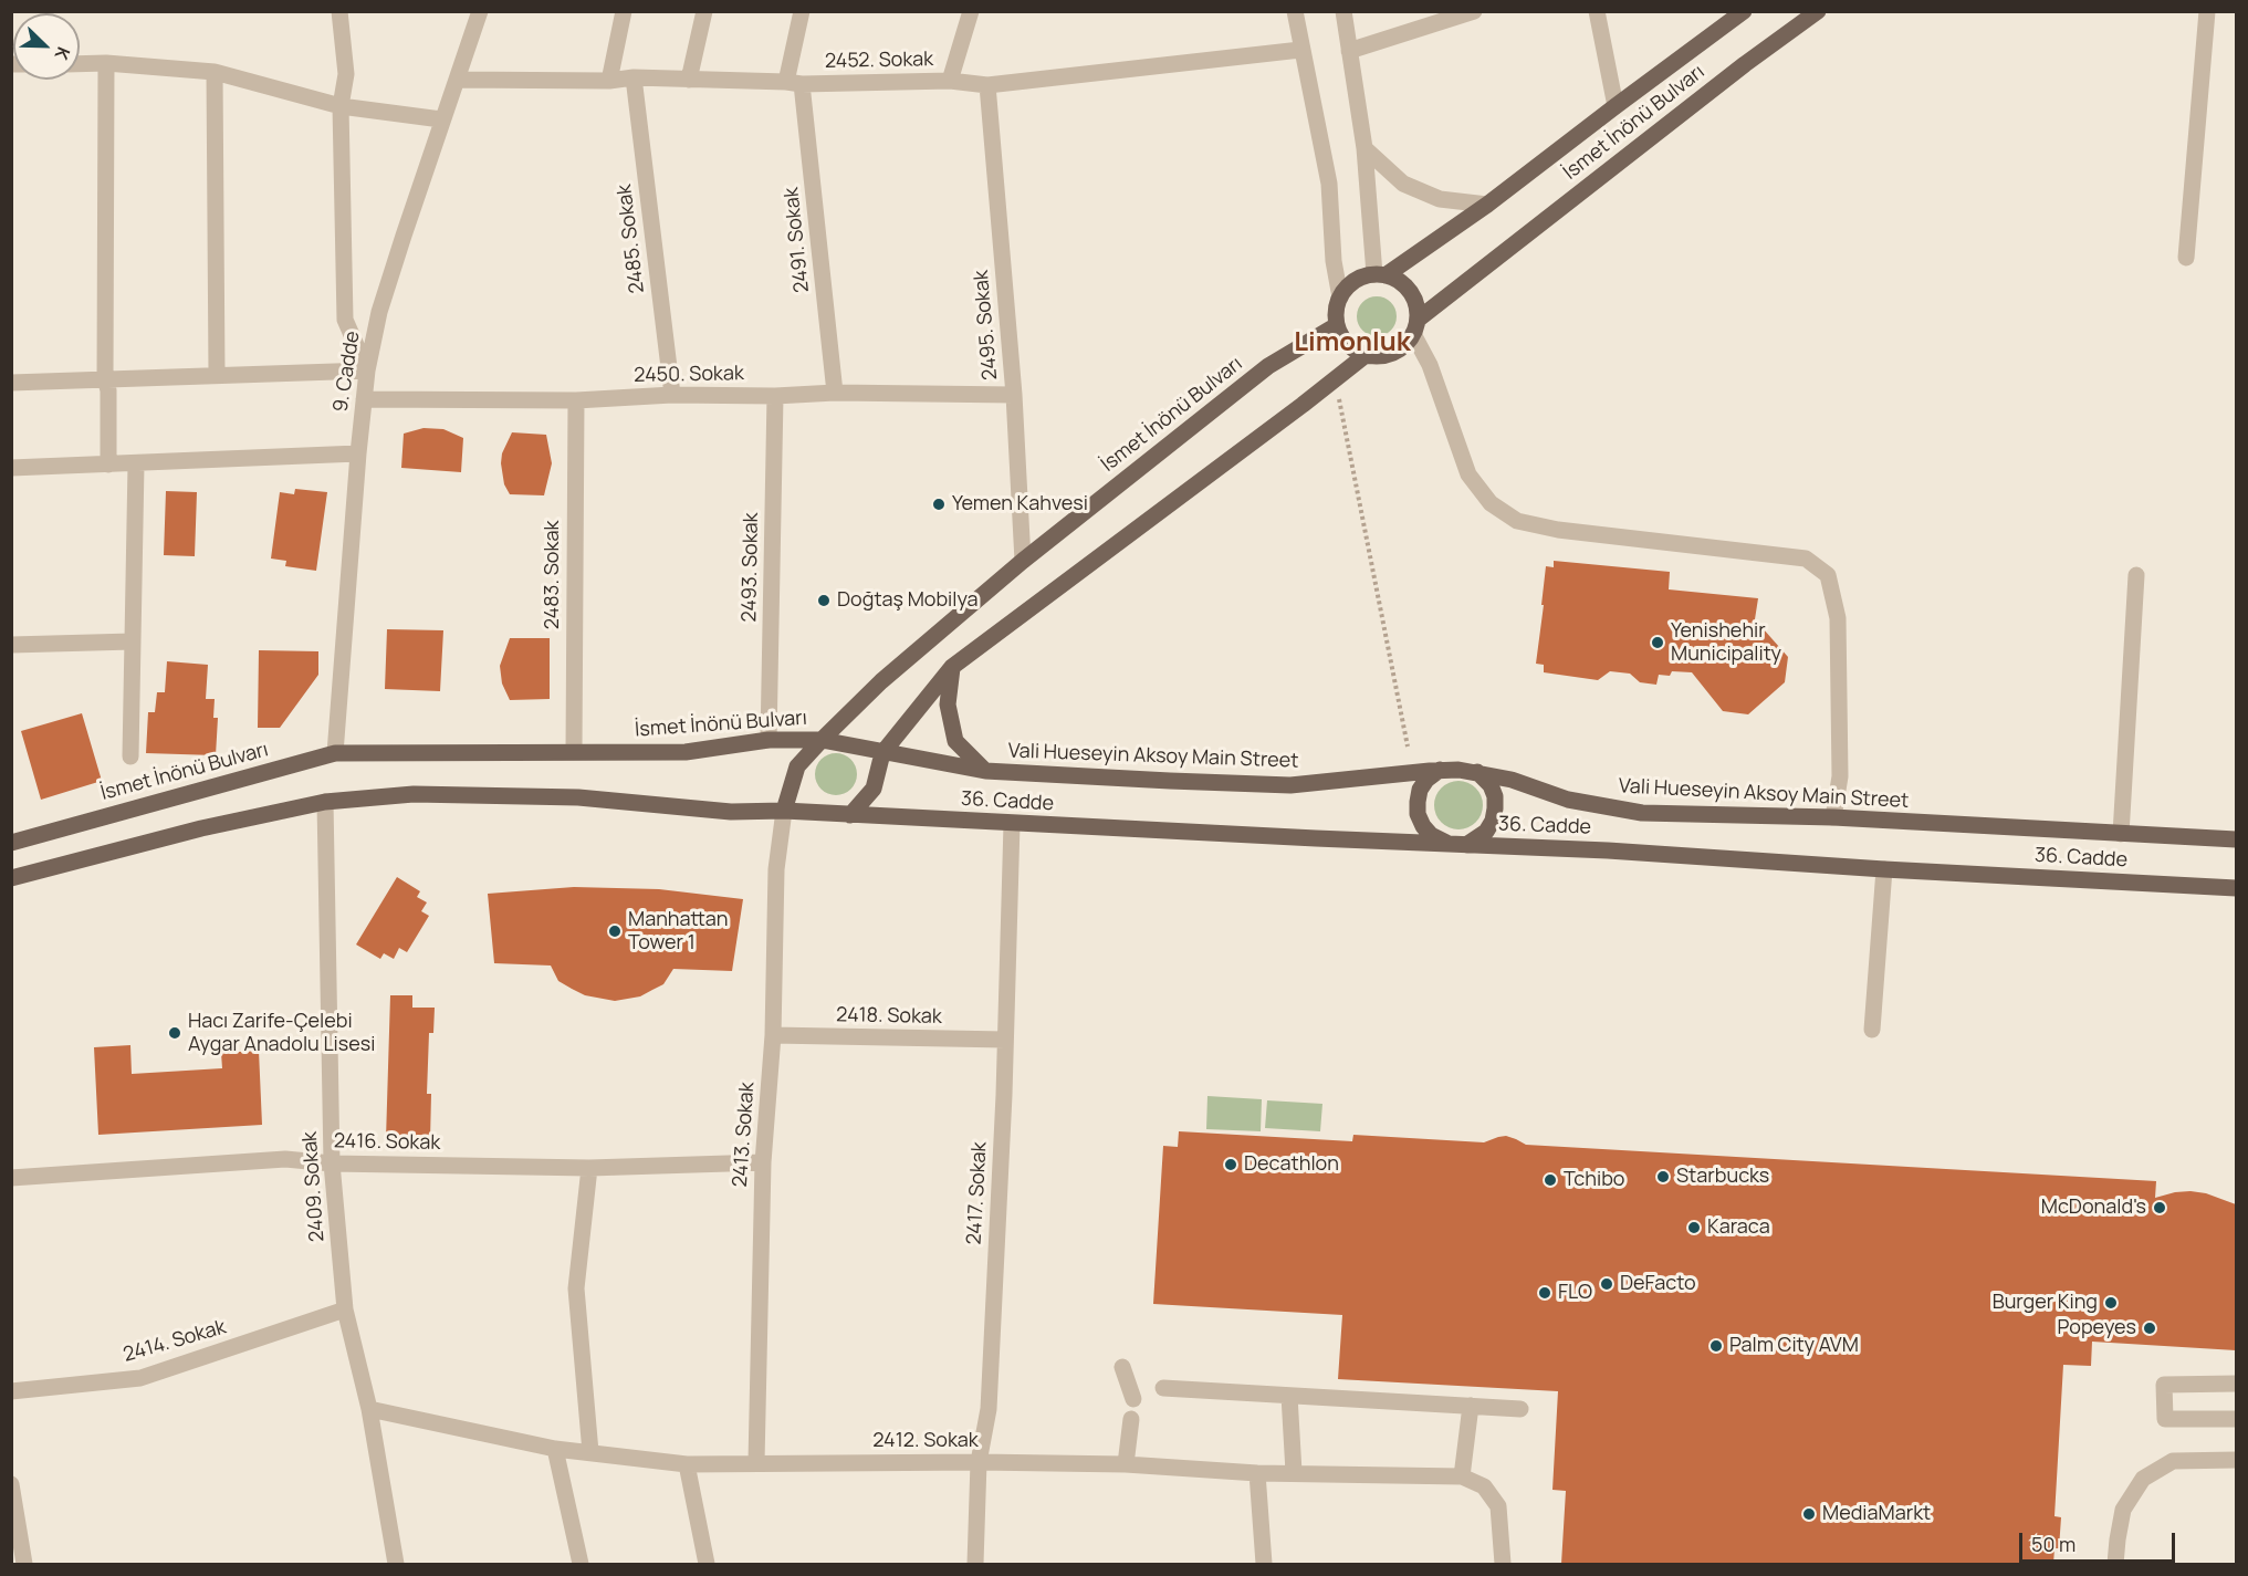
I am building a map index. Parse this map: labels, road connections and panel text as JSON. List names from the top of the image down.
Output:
{
  "streets": {
    "main road": ["İsmet İnönü Bulvarı", "Vali Hueseyin Aksoy Main Street", "36. Cadde"],
    "street": [
      "2452. Sokak",
      "2485. Sokak",
      "2491. Sokak",
      "2495. Sokak",
      "9. Cadde",
      "2450. Sokak",
      "2493. Sokak",
      "2483. Sokak",
      "2418. Sokak",
      "2413. Sokak",
      "2416. Sokak",
      "2409. Sokak",
      "2417. Sokak",
      "2414. Sokak",
      "2412. Sokak"
    ]
  },
  "crossings": [
    ["2452. Sokak", "2485. Sokak"],
    ["2452. Sokak", "2491. Sokak"],
    ["2452. Sokak", "2495. Sokak"],
    ["2452. Sokak", "9. Cadde"],
    ["İsmet İnönü Bulvarı", "2495. Sokak"],
    ["İsmet İnönü Bulvarı", "9. Cadde"],
    ["İsmet İnönü Bulvarı", "2493. Sokak"],
    ["İsmet İnönü Bulvarı", "2483. Sokak"],
    ["İsmet İnönü Bulvarı", "Vali Hueseyin Aksoy Main Street"],
    ["2485. Sokak", "2450. Sokak"],
    ["2491. Sokak", "2450. Sokak"],
    ["2495. Sokak", "2450. Sokak"],
    ["9. Cadde", "2450. Sokak"],
    ["2450. Sokak", "2493. Sokak"],
    ["2450. Sokak", "2483. Sokak"],
    ["Vali Hueseyin Aksoy Main Street", "36. Cadde"],
    ["36. Cadde", "2417. Sokak"],
    ["2418. Sokak", "2413. Sokak"],
    ["2418. Sokak", "2417. Sokak"],
    ["2413. Sokak", "2416. Sokak"],
    ["2413. Sokak", "2412. Sokak"],
    ["2416. Sokak", "2409. Sokak"],
    ["2409. Sokak", "2414. Sokak"],
    ["2409. Sokak", "2412. Sokak"],
    ["2417. Sokak", "2412. Sokak"]
  ],
  "districts": ["Limonluk"],
  "places": [
    "Yemen Kahvesi",
    "Doğtaş Mobilya",
    "Yenishehir Municipality",
    "Manhattan Tower 1",
    "Hacı Zarife-Çelebi Aygar Anadolu Lisesi",
    "Decathlon",
    "Starbucks",
    "Tchibo",
    "McDonald's",
    "Karaca",
    "DeFacto",
    "FLO",
    "Burger King",
    "Popeyes",
    "Palm City AVM",
    "MediaMarkt"
  ],
  "scale_bar": "50 m",
  "north": "bottom right"
}
